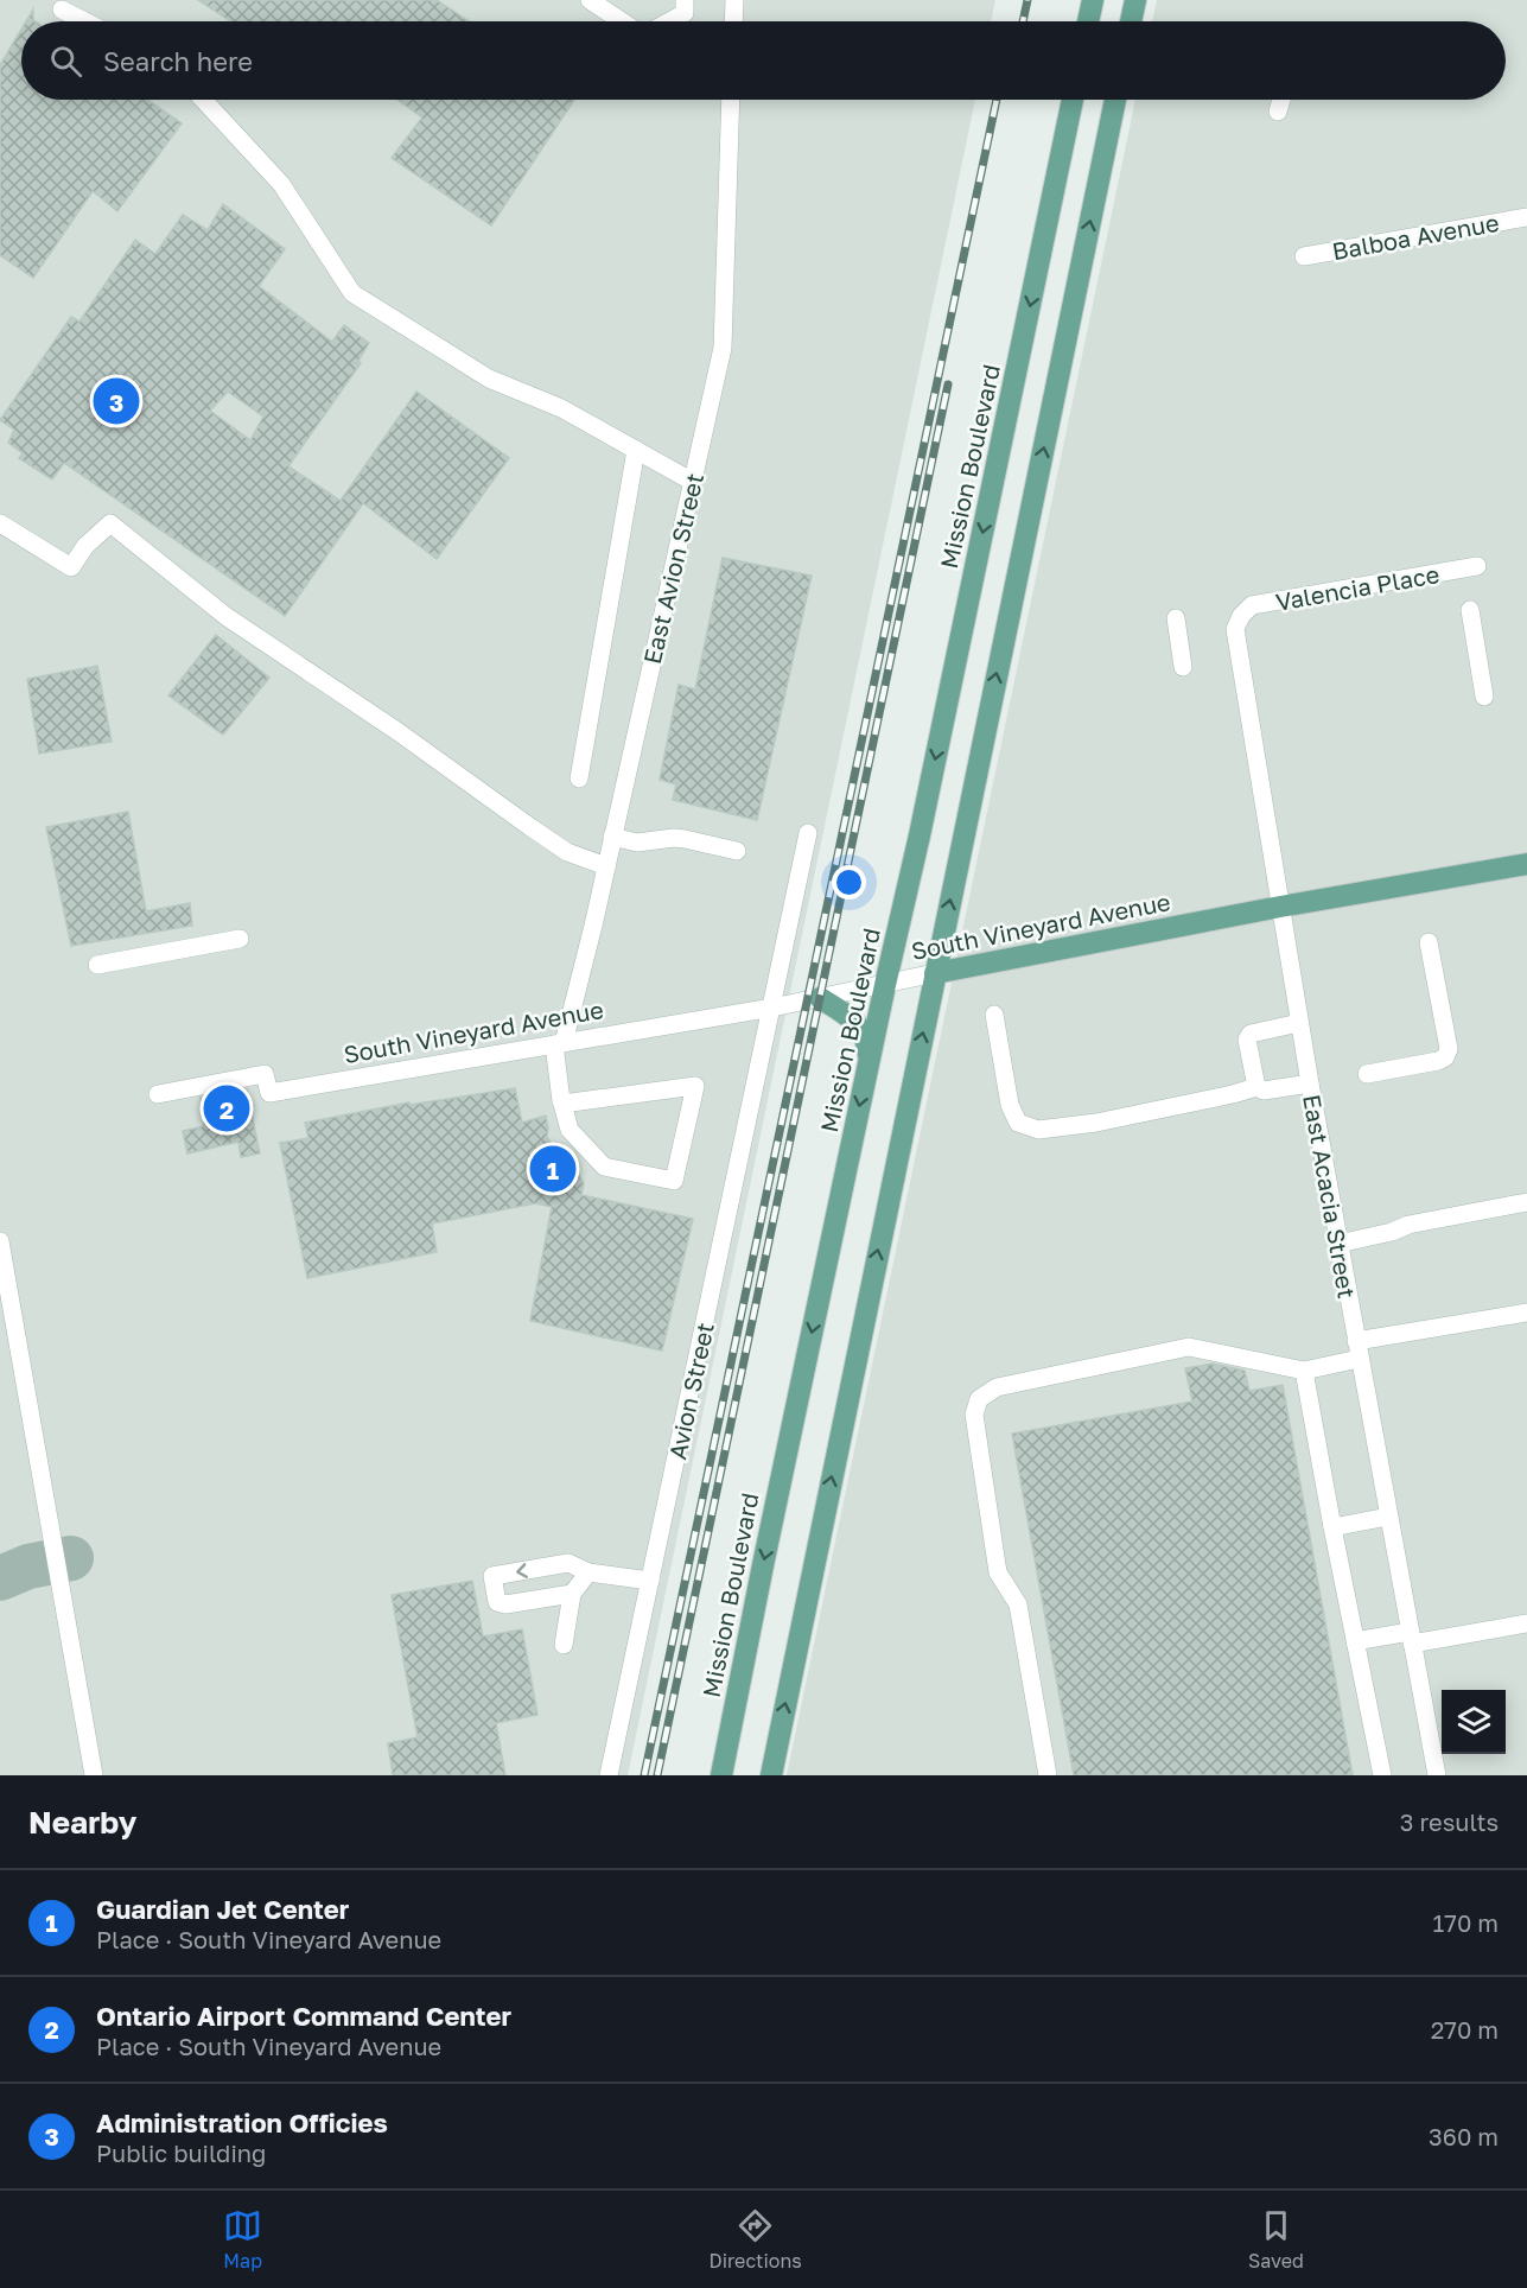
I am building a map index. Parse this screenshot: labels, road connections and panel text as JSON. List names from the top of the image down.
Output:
{
  "streets": {
    "main road": ["Mission Boulevard", "South Vineyard Avenue"],
    "street": [
      "Balboa Avenue",
      "East Avion Street",
      "Valencia Place",
      "East Acacia Street",
      "Avion Street"
    ]
  },
  "crossings": [
    ["Mission Boulevard", "South Vineyard Avenue"],
    ["East Avion Street", "South Vineyard Avenue"],
    ["Valencia Place", "East Acacia Street"],
    ["South Vineyard Avenue", "East Acacia Street"],
    ["South Vineyard Avenue", "Avion Street"]
  ],
  "page": {
    "search": "Search here",
    "pins": ["3", "2", "1"],
    "heading": ["Nearby", "3 results"],
    "list": [
      {
        "mark": "1",
        "name": "Guardian Jet Center",
        "note": "Place · South Vineyard Avenue",
        "value": "170 m"
      },
      {
        "mark": "2",
        "name": "Ontario Airport Command Center",
        "note": "Place · South Vineyard Avenue",
        "value": "270 m"
      },
      {
        "mark": "3",
        "name": "Administration Officies",
        "note": "Public building",
        "value": "360 m"
      }
    ],
    "nav": ["Map", "Directions", "Saved"]
  }
}
